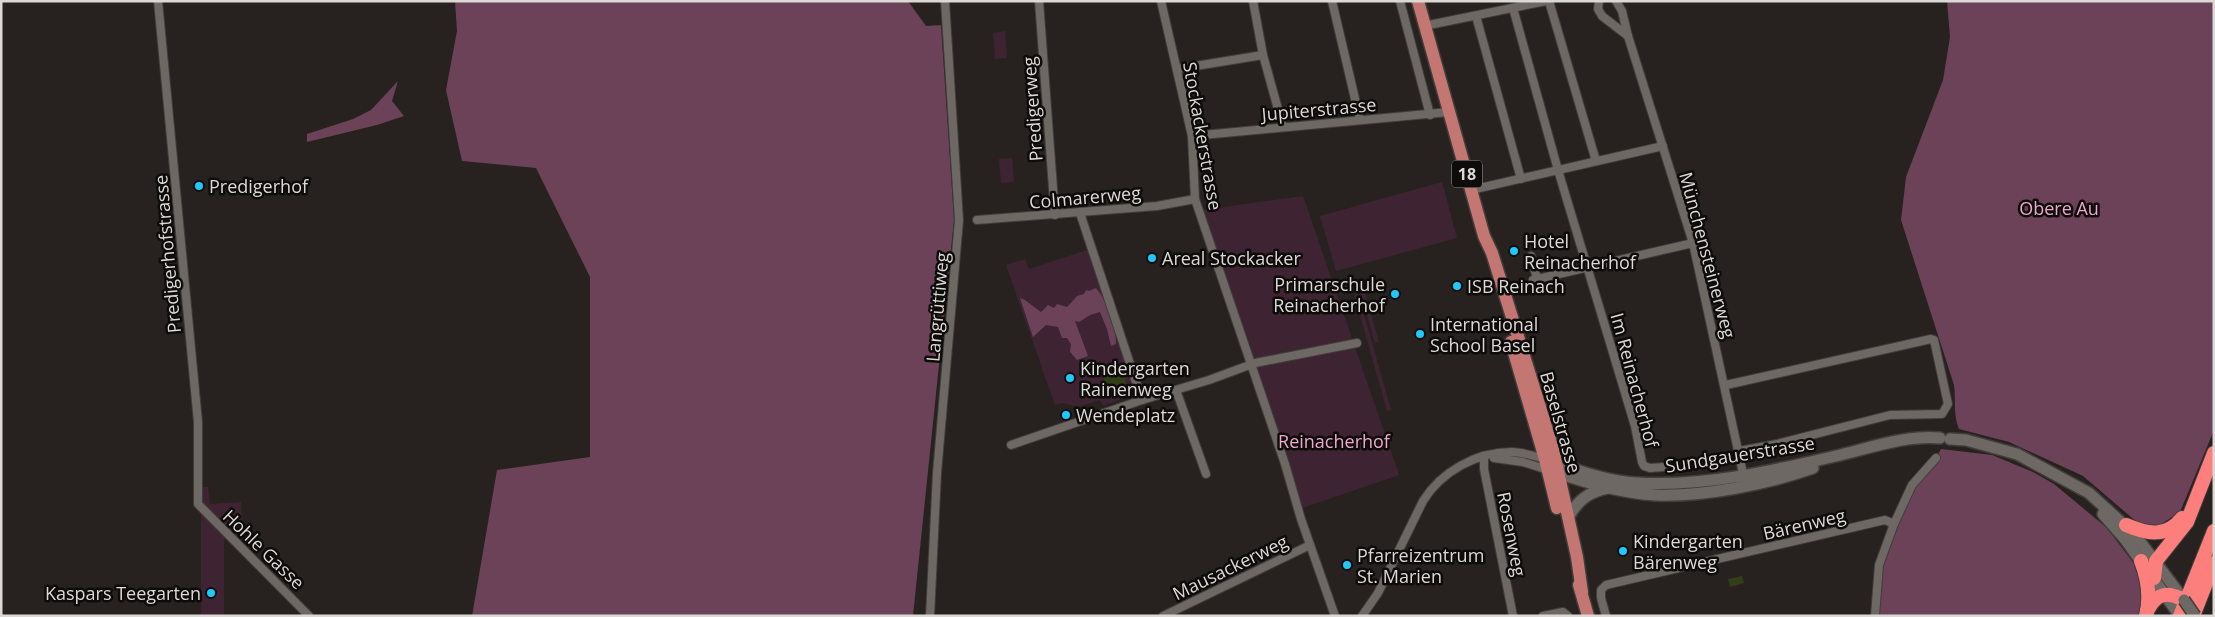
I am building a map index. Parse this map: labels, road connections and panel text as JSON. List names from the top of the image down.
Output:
{
  "streets": {
    "main road": ["18", "Baselstrasse", "Sundgauerstrasse"],
    "street": [
      "Predigerweg",
      "Jupiterstrasse",
      "Stockackerstrasse",
      "Colmarerweg",
      "Predigerhofstrasse",
      "Münchensteinerweg",
      "Langrüttiweg",
      "Im Reinacherhof",
      "Bärenweg",
      "Rosenweg",
      "Hohle Gasse",
      "Mausackerweg"
    ]
  },
  "crossings": [
    ["Predigerweg", "Colmarerweg"],
    ["Jupiterstrasse", "Stockackerstrasse"],
    ["Jupiterstrasse", "Baselstrasse"],
    ["Stockackerstrasse", "Colmarerweg"],
    ["Stockackerstrasse", "Mausackerweg"],
    ["Predigerhofstrasse", "Hohle Gasse"],
    ["Münchensteinerweg", "Sundgauerstrasse"],
    ["Baselstrasse", "Sundgauerstrasse"]
  ],
  "parks": ["Obere Au", "Reinacherhof"],
  "places": [
    "Predigerhof",
    "Hotel Reinacherhof",
    "Areal Stockacker",
    "ISB Reinach",
    "Primarschule Reinacherhof",
    "International School Basel",
    "Kindergarten Rainenweg",
    "Wendeplatz",
    "Kindergarten Bärenweg",
    "Pfarreizentrum St. Marien",
    "Kaspars Teegarten"
  ]
}
